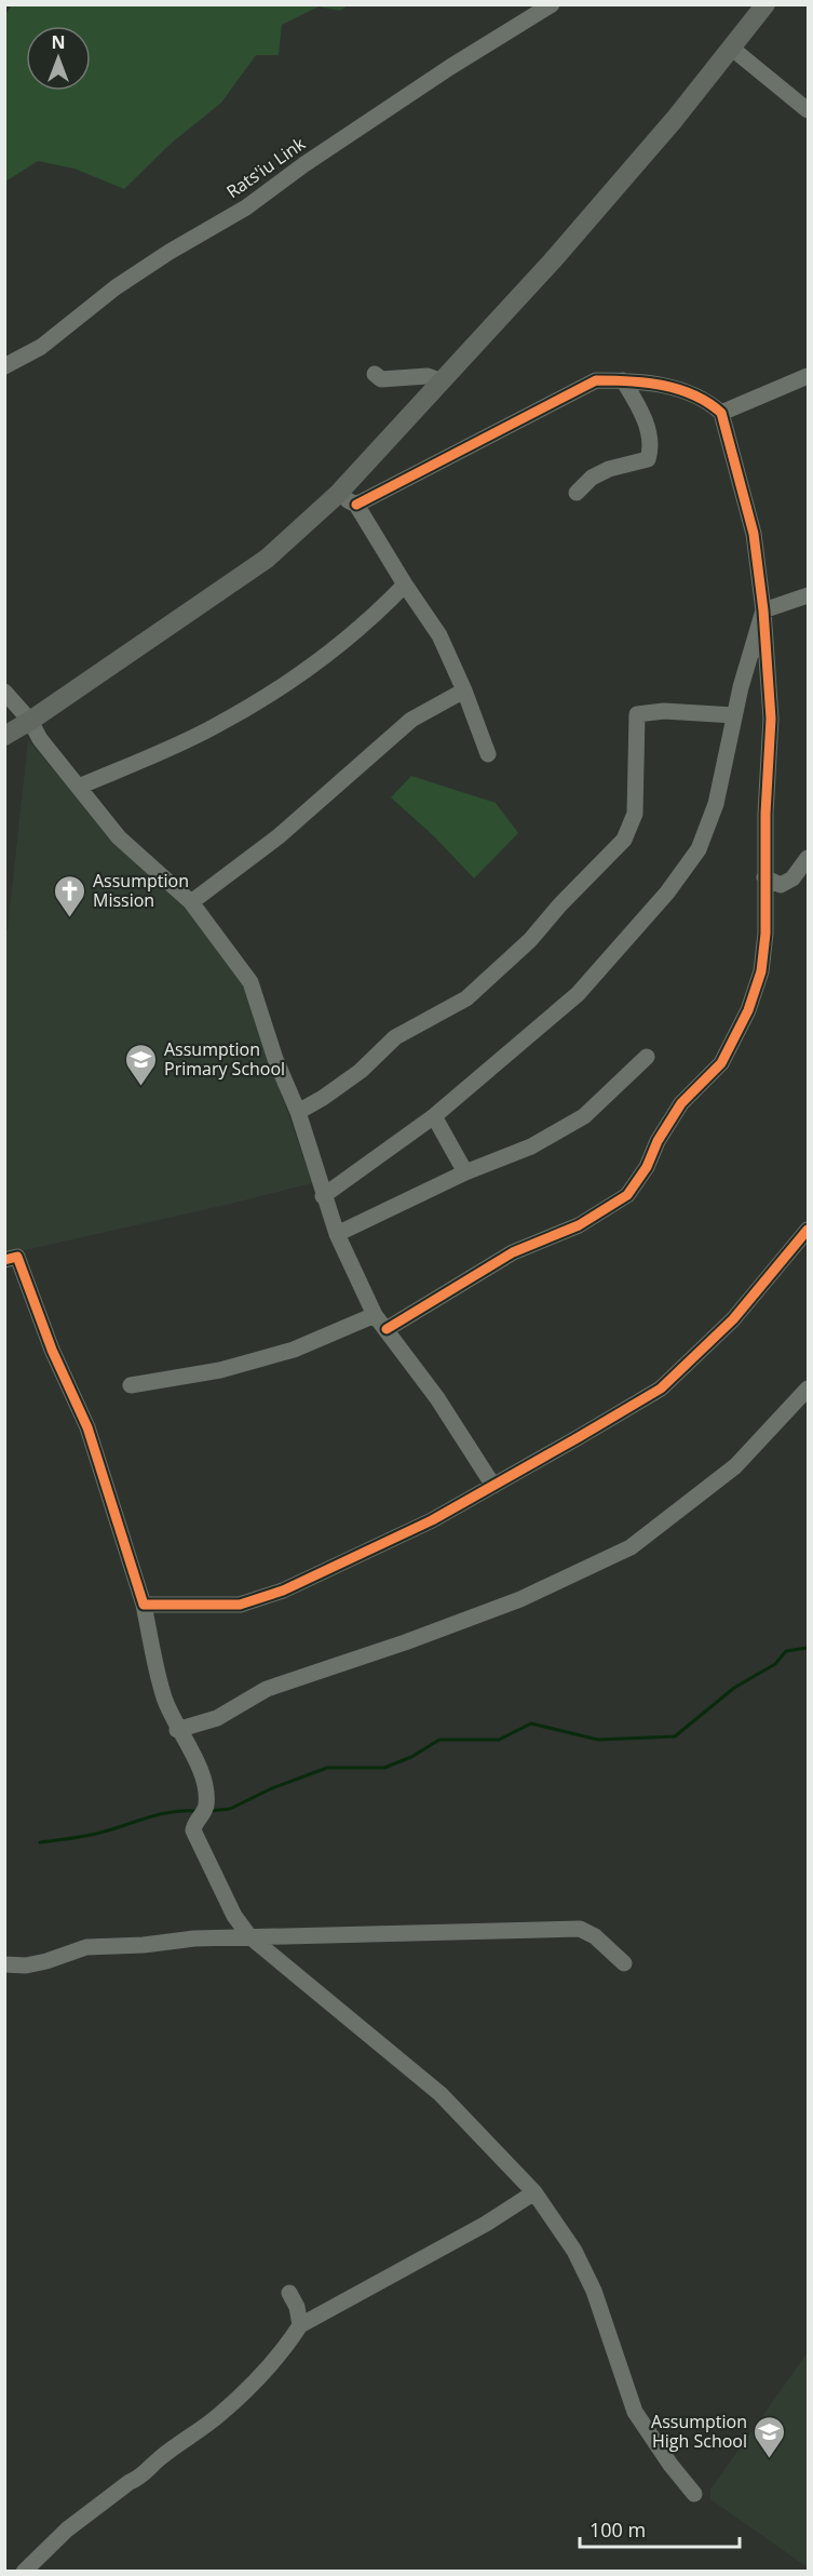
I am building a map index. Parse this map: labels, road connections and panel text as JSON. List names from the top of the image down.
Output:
{
  "streets": {
    "street": ["Rats'iu Link"]
  },
  "places": {
    "church": ["Assumption Mission"],
    "school or university": ["Assumption Primary School", "Assumption High School"]
  },
  "scale_bar": "100 m",
  "north": "top"
}
